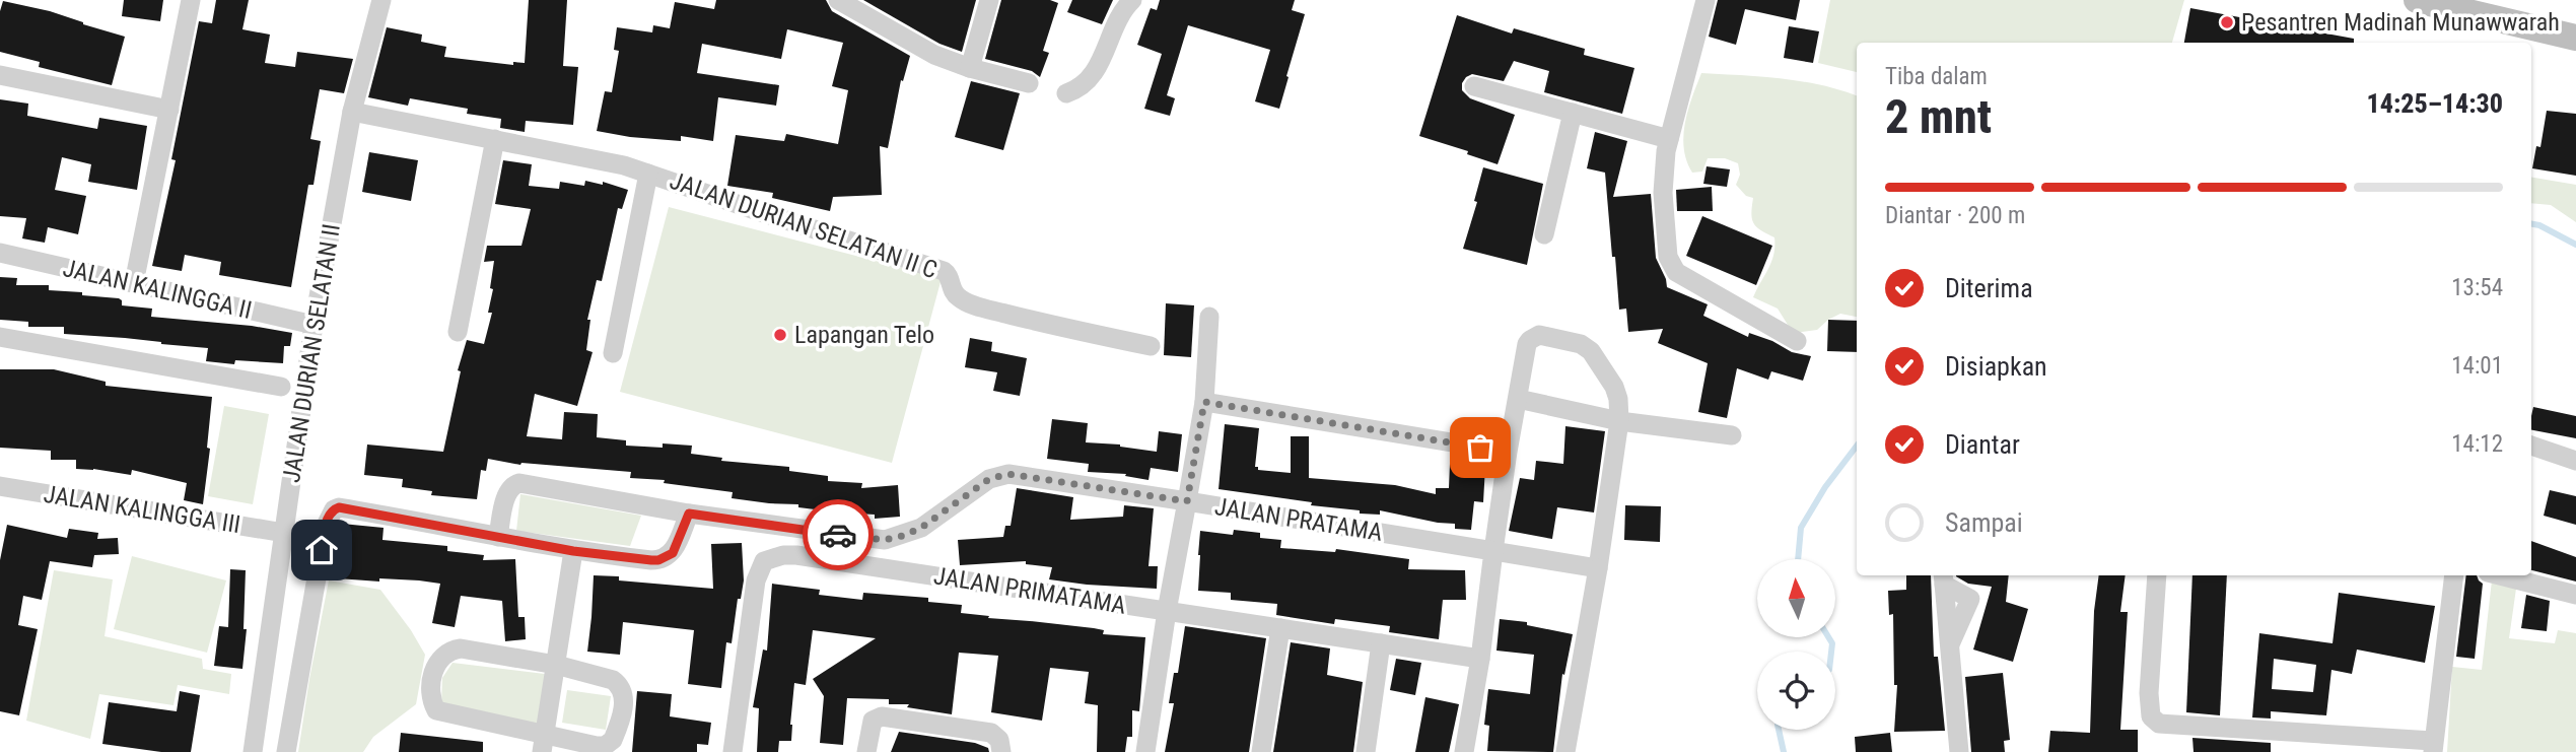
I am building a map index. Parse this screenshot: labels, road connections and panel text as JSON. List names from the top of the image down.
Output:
{
  "streets": {
    "street": [
      "JALAN DURIAN SELATAN II C",
      "JALAN KALINGGA II",
      "JALAN DURIAN SELATAN II",
      "JALAN KALINGGA III",
      "JALAN PRATAMA",
      "JALAN PRIMATAMA"
    ]
  },
  "crossings": [
    ["JALAN DURIAN SELATAN II C", "JALAN DURIAN SELATAN II"],
    ["JALAN KALINGGA II", "JALAN DURIAN SELATAN II"],
    ["JALAN DURIAN SELATAN II", "JALAN KALINGGA III"],
    ["JALAN PRATAMA", "JALAN PRIMATAMA"]
  ],
  "places": ["Pesantren Madinah Munawwarah", "Lapangan Telo"],
  "north": "top",
  "page": {
    "heading": ["2 mnt", "Tiba dalam", "14:25–14:30"],
    "bar": "Diantar · 200 m",
    "list": [
      ["Diterima", "13:54"],
      ["Disiapkan", "14:01"],
      ["Diantar", "14:12"],
      "Sampai"
    ]
  }
}
